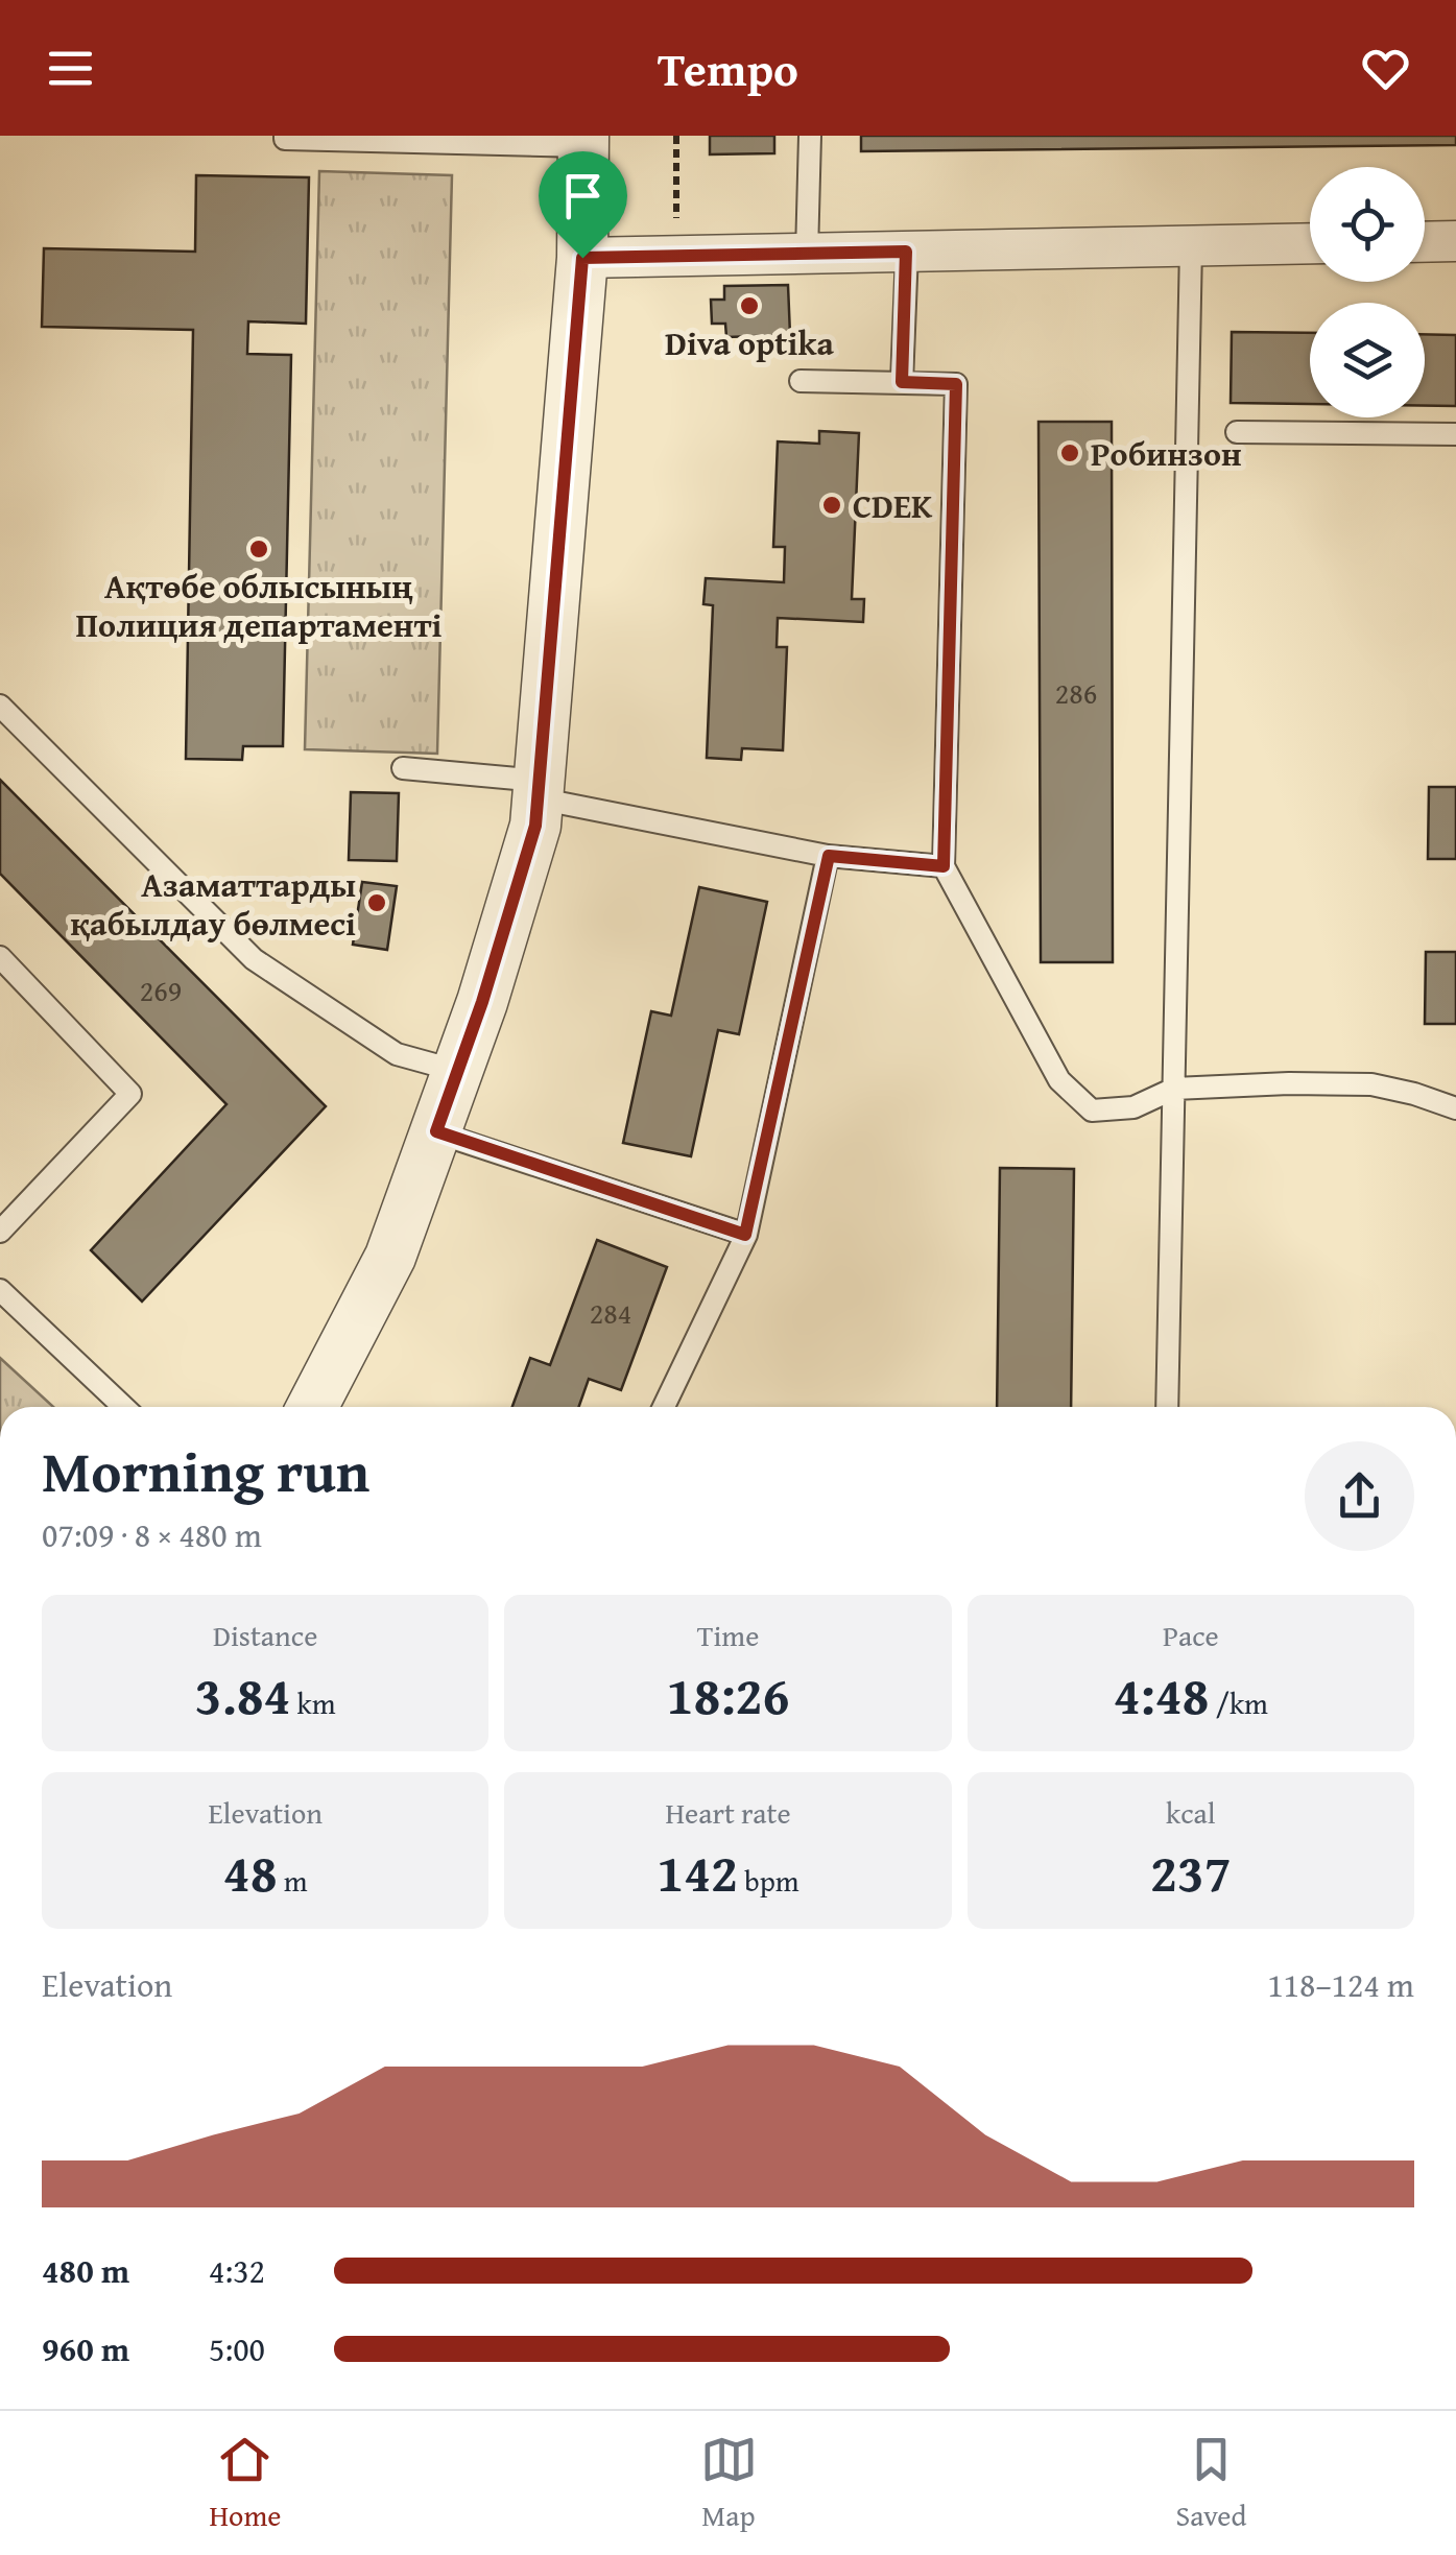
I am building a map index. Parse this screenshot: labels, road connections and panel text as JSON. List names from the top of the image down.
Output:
{
  "places": [
    "Diva optika",
    "Робинзон",
    "CDEK",
    "Ақтөбе облысының Полиция департаменті",
    "Азаматтарды қабылдау бөлмесі"
  ],
  "house_numbers": ["286", "269", "284"],
  "page": {
    "header": "Tempo",
    "heading": ["Morning run", "07:09 · 8 × 480 m"],
    "stats": [
      ["Distance", "3.84 km"],
      ["Time", "18:26"],
      ["Pace", "4:48 /km"],
      ["Elevation", "48 m"],
      ["Heart rate", "142 bpm"],
      ["kcal", "237"]
    ],
    "chart": ["Elevation", "118–124 m"],
    "list": [
      {
        "name": "480 m",
        "note": "4:32"
      },
      {
        "name": "960 m",
        "note": "5:00"
      }
    ],
    "tabs": ["Home", "Map", "Saved"]
  }
}
